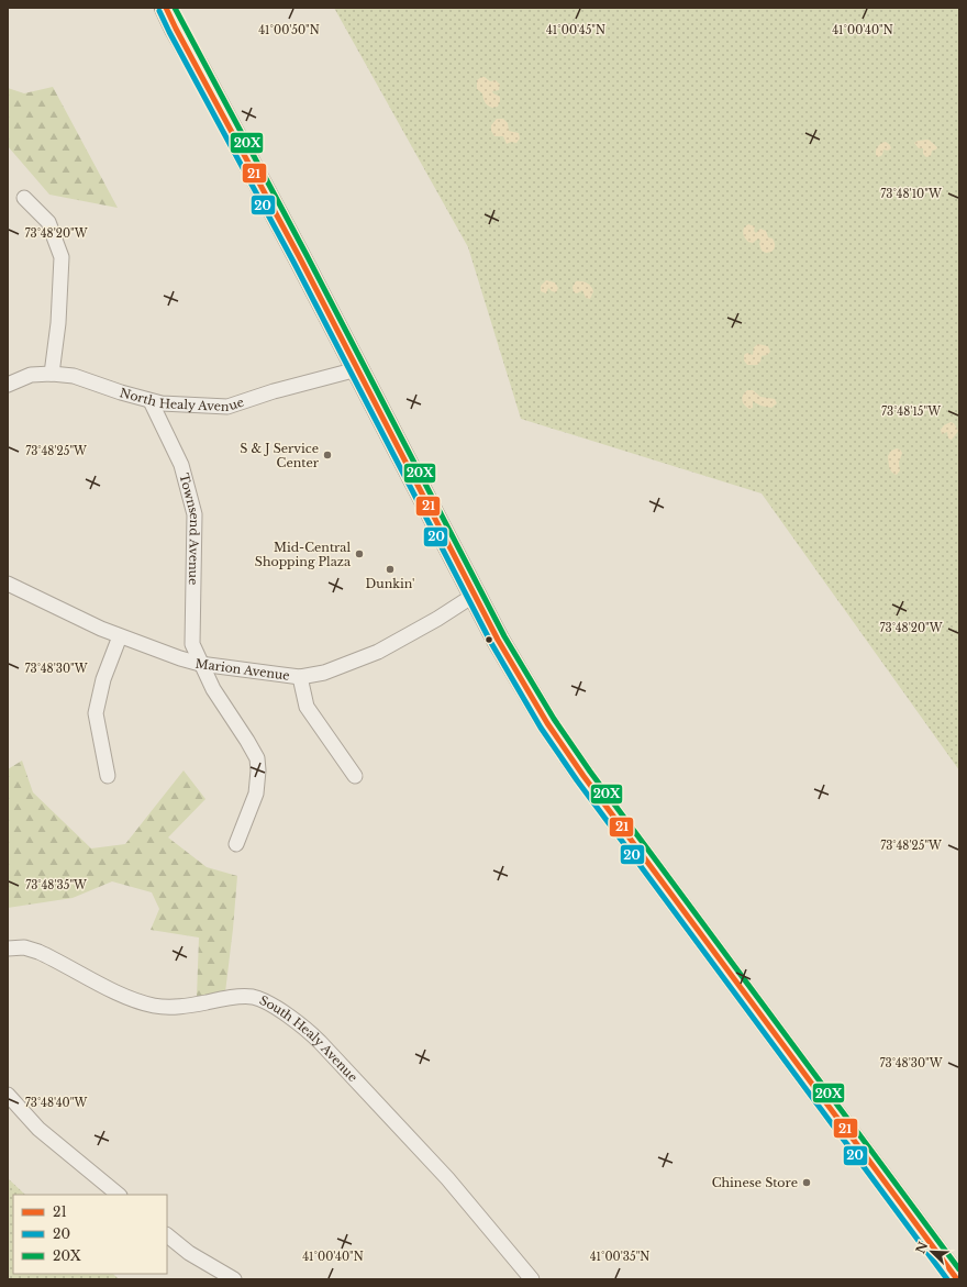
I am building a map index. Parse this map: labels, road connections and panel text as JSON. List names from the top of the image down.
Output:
{
  "streets": {
    "street": [
      "North Healy Avenue",
      "Townsend Avenue",
      "Marion Avenue",
      "South Healy Avenue"
    ]
  },
  "crossings": [
    ["North Healy Avenue", "Townsend Avenue"],
    ["Townsend Avenue", "Marion Avenue"]
  ],
  "places": [
    "S & J Service Center",
    "Mid-Central Shopping Plaza",
    "Dunkin'",
    "Chinese Store"
  ],
  "lines": ["transit line 21", "transit line 20X", "transit line 20"],
  "legend": ["21", "20", "20X"],
  "north": "top left",
  "coordinates": [
    "41°00'50\"N",
    "41°00'45\"N",
    "41°00'40\"N",
    "73°48'10\"W",
    "73°48'20\"W",
    "73°48'15\"W",
    "73°48'25\"W",
    "73°48'30\"W",
    "73°48'35\"W",
    "73°48'40\"W",
    "41°00'35\"N"
  ]
}
